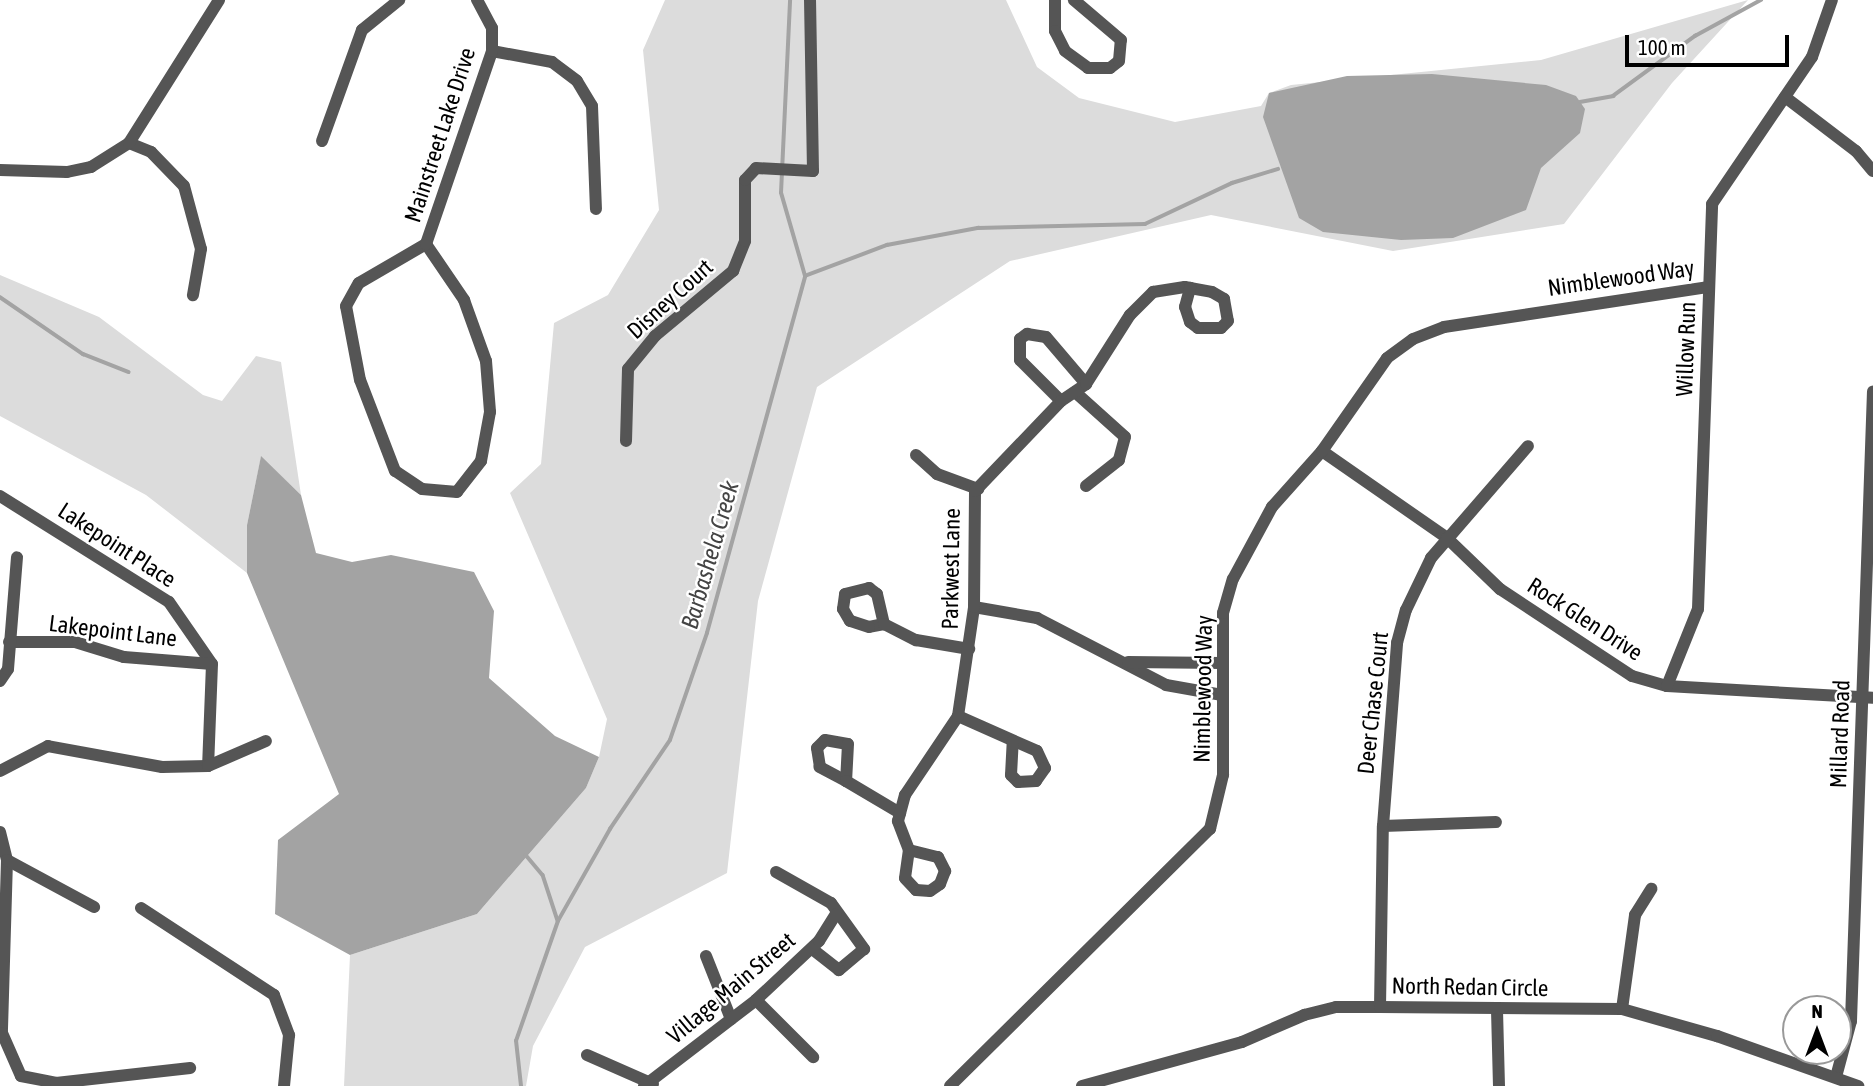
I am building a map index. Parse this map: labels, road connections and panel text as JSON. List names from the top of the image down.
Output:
{
  "streets": {
    "street": [
      "Mainstreet Lake Drive",
      "Nimblewood Way",
      "Disney Court",
      "Willow Run",
      "Lakepoint Place",
      "Parkwest Lane",
      "Rock Glen Drive",
      "Lakepoint Lane",
      "Deer Chase Court",
      "Millard Road",
      "North Redan Circle",
      "Village Main Street"
    ]
  },
  "crossings": [
    ["Nimblewood Way", "Willow Run"],
    ["Nimblewood Way", "Rock Glen Drive"],
    ["Willow Run", "Rock Glen Drive"],
    ["Lakepoint Place", "Lakepoint Lane"],
    ["Rock Glen Drive", "Deer Chase Court"],
    ["Rock Glen Drive", "Millard Road"],
    ["Deer Chase Court", "North Redan Circle"],
    ["Millard Road", "North Redan Circle"]
  ],
  "water": ["Barbashela Creek"],
  "scale_bar": "100 m",
  "north": "top"
}
